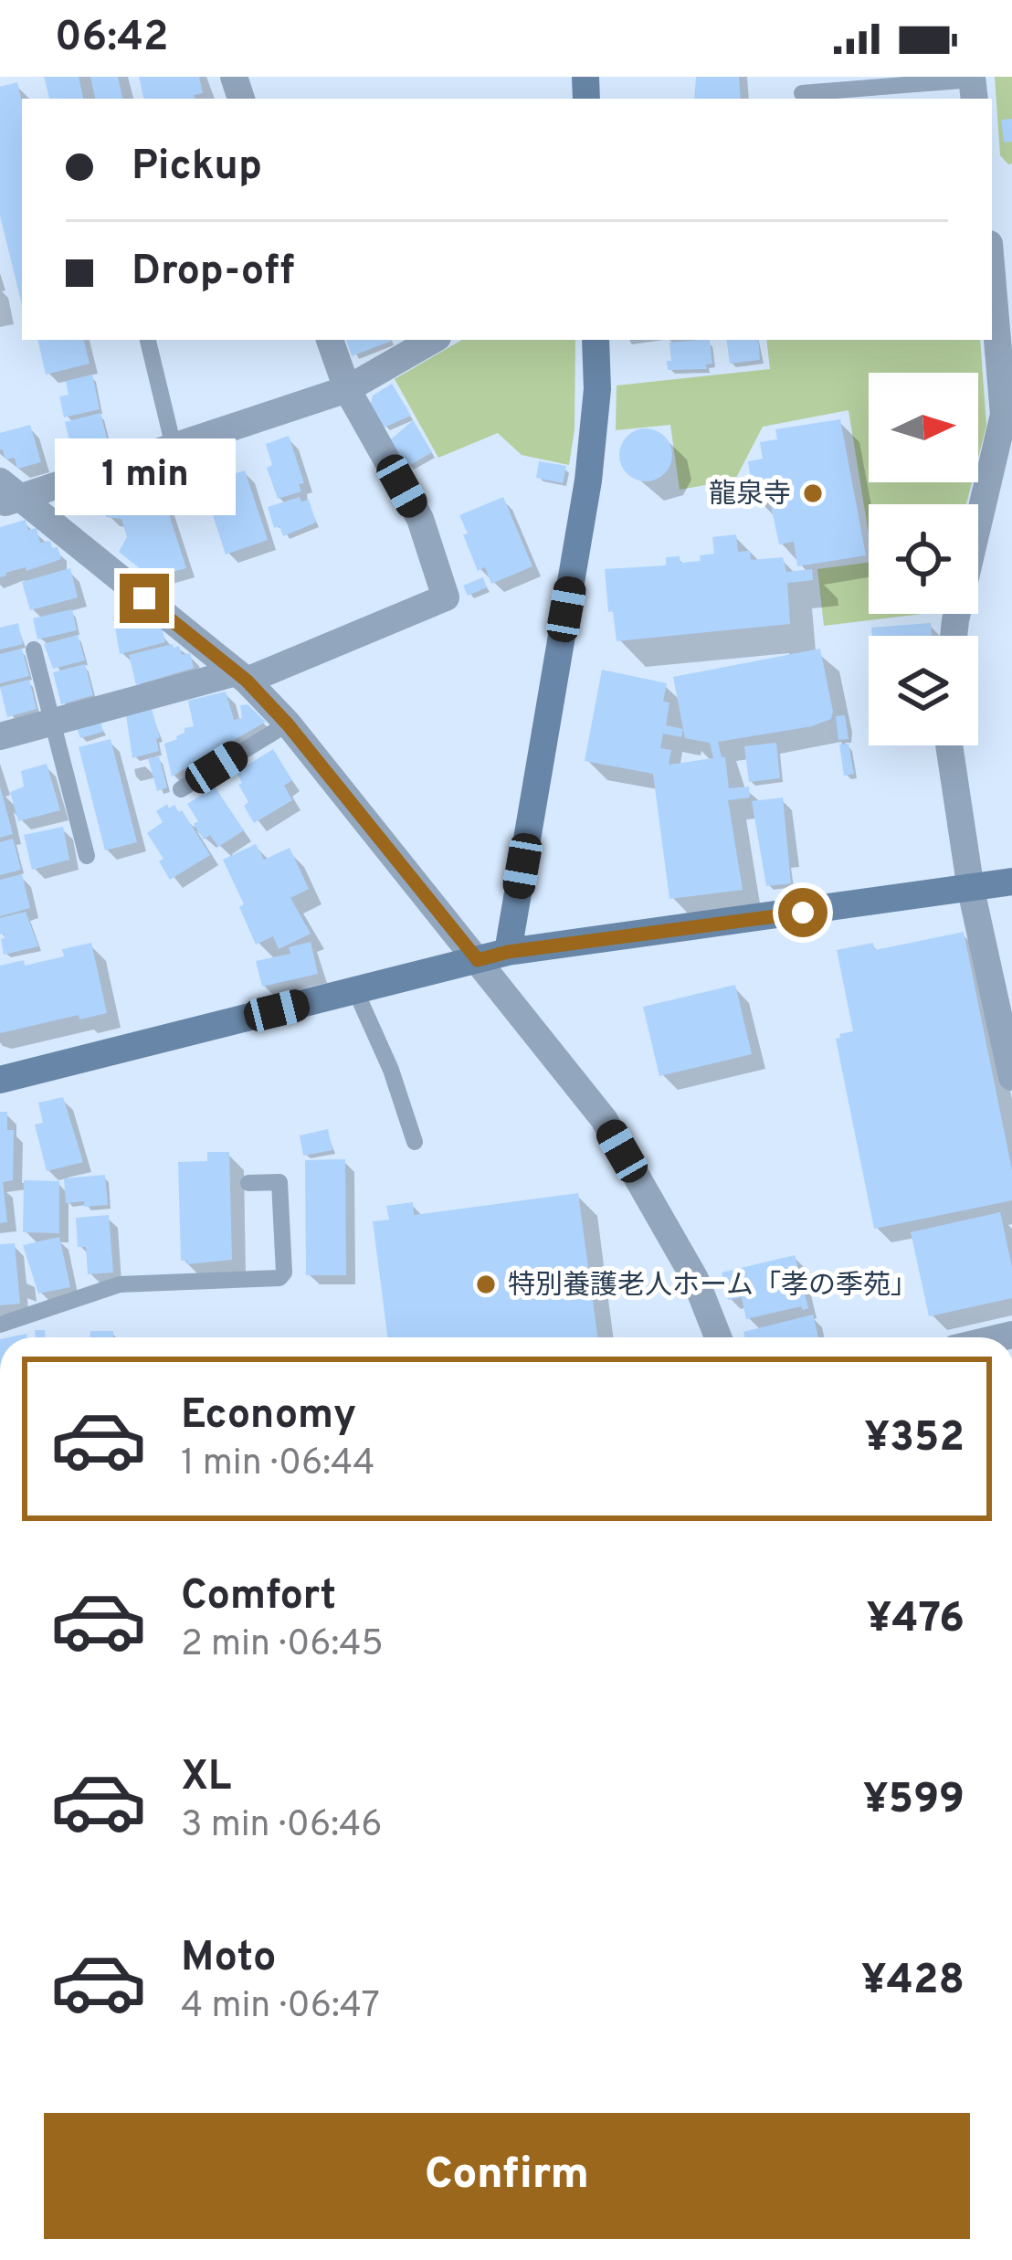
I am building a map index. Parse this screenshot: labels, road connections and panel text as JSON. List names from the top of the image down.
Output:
{
  "places": ["龍泉寺", "特別養護老人ホーム「孝の季苑」"],
  "north": "right",
  "page": {
    "status": "06:42",
    "banner": ["Pickup", "Drop-off"],
    "bubble": "1 min",
    "list": [
      {
        "name": "Economy",
        "note": "1 min · 06:44",
        "value": "¥352"
      },
      {
        "name": "Comfort",
        "note": "2 min · 06:45",
        "value": "¥476"
      },
      {
        "name": "XL",
        "note": "3 min · 06:46",
        "value": "¥599"
      },
      {
        "name": "Moto",
        "note": "4 min · 06:47",
        "value": "¥428"
      }
    ],
    "buttons": "Confirm"
  }
}
